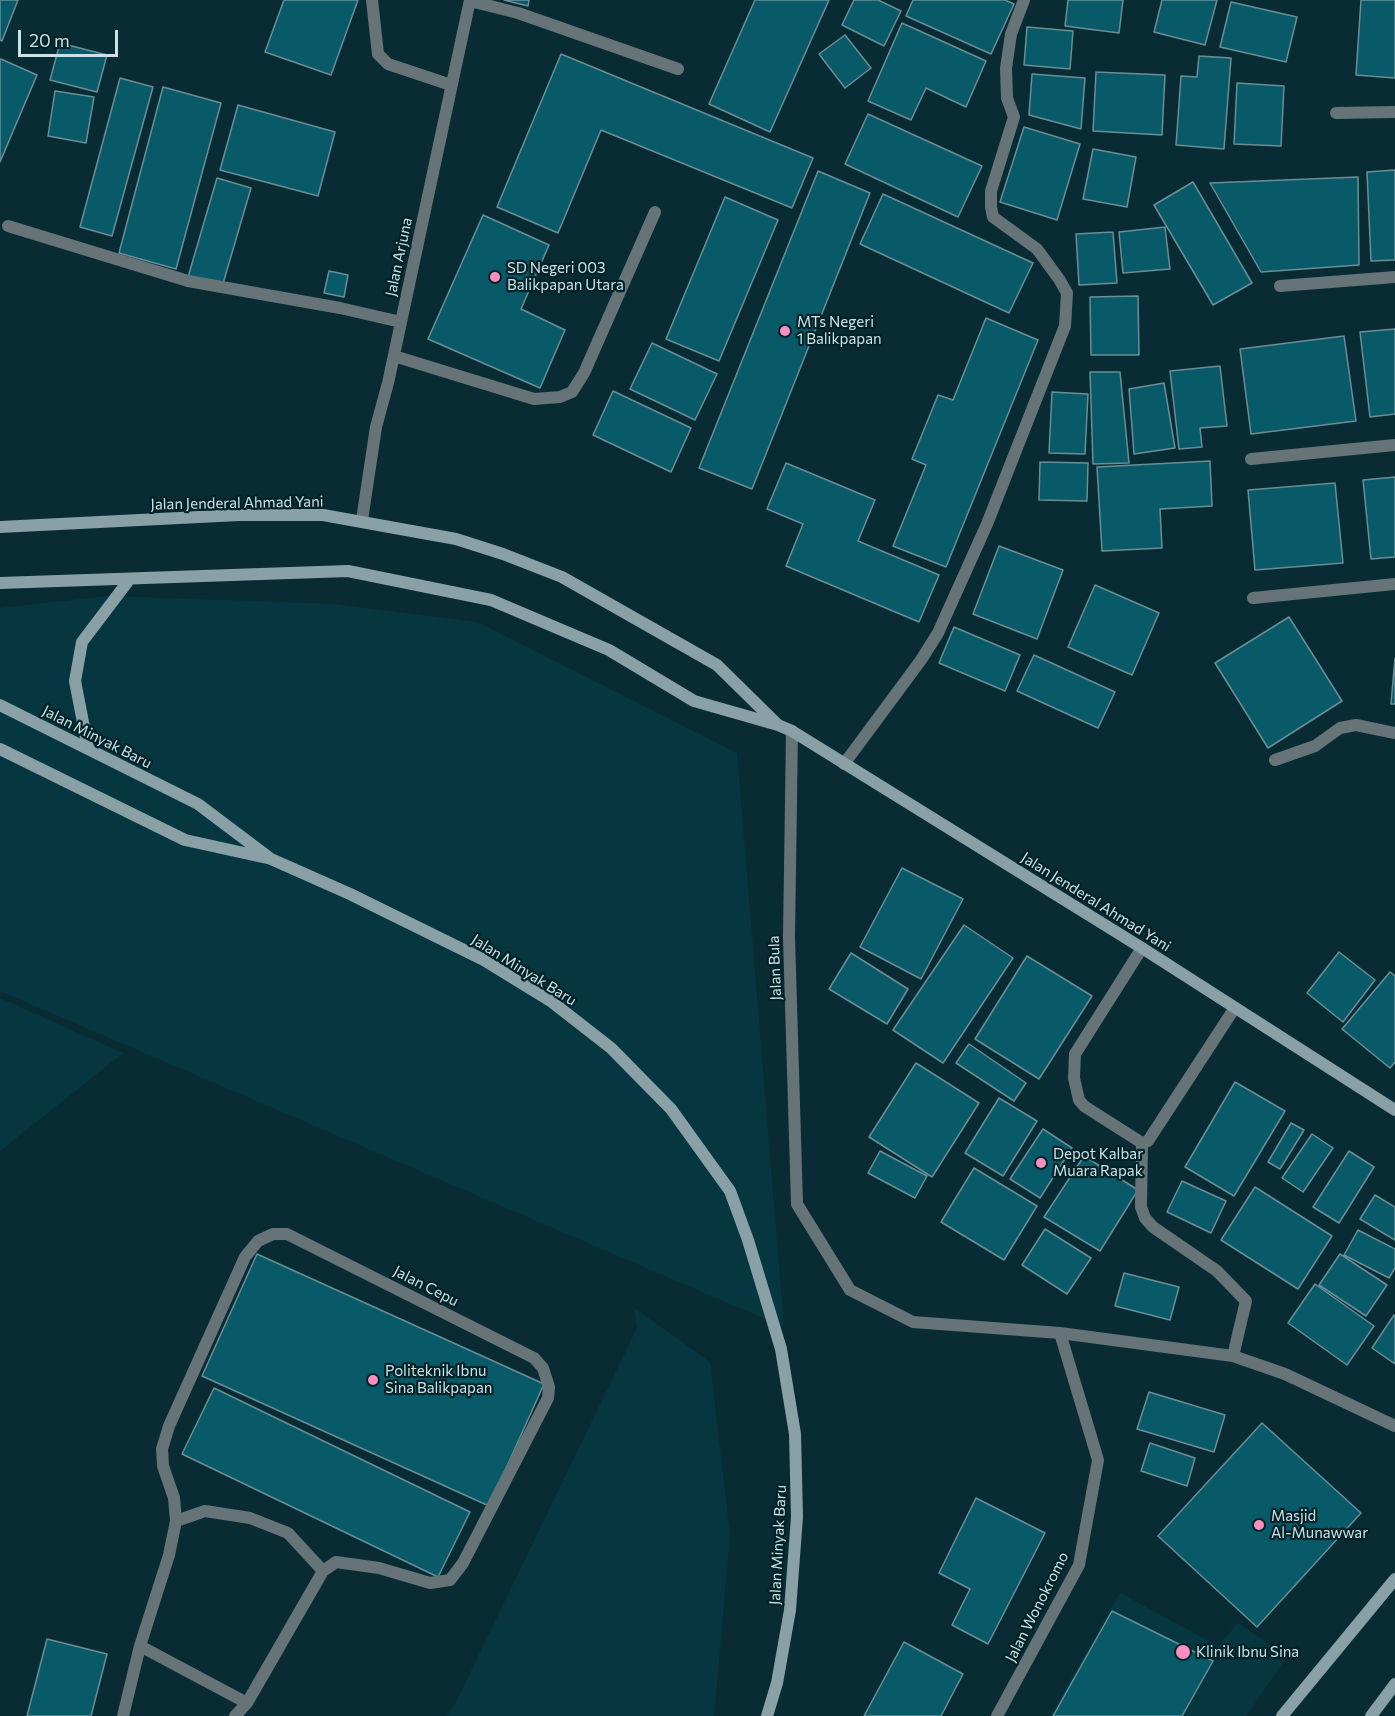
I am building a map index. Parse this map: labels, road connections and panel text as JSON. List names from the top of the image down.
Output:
{
  "streets": {
    "main road": ["Jalan Jenderal Ahmad Yani", "Jalan Minyak Baru"],
    "street": [
      "Jalan Arjuna",
      "Jalan Bula",
      "Jalan Cepu",
      "Jalan Wonokromo"
    ]
  },
  "crossings": [
    ["Jalan Arjuna", "Jalan Jenderal Ahmad Yani"],
    ["Jalan Jenderal Ahmad Yani", "Jalan Bula"],
    ["Jalan Bula", "Jalan Wonokromo"]
  ],
  "places": [
    "SD Negeri 003 Balikpapan Utara",
    "MTs Negeri 1 Balikpapan",
    "Depot Kalbar Muara Rapak",
    "Politeknik Ibnu Sina Balikpapan",
    "Masjid Al-Munawwar",
    "Klinik Ibnu Sina"
  ],
  "scale_bar": "20 m"
}
